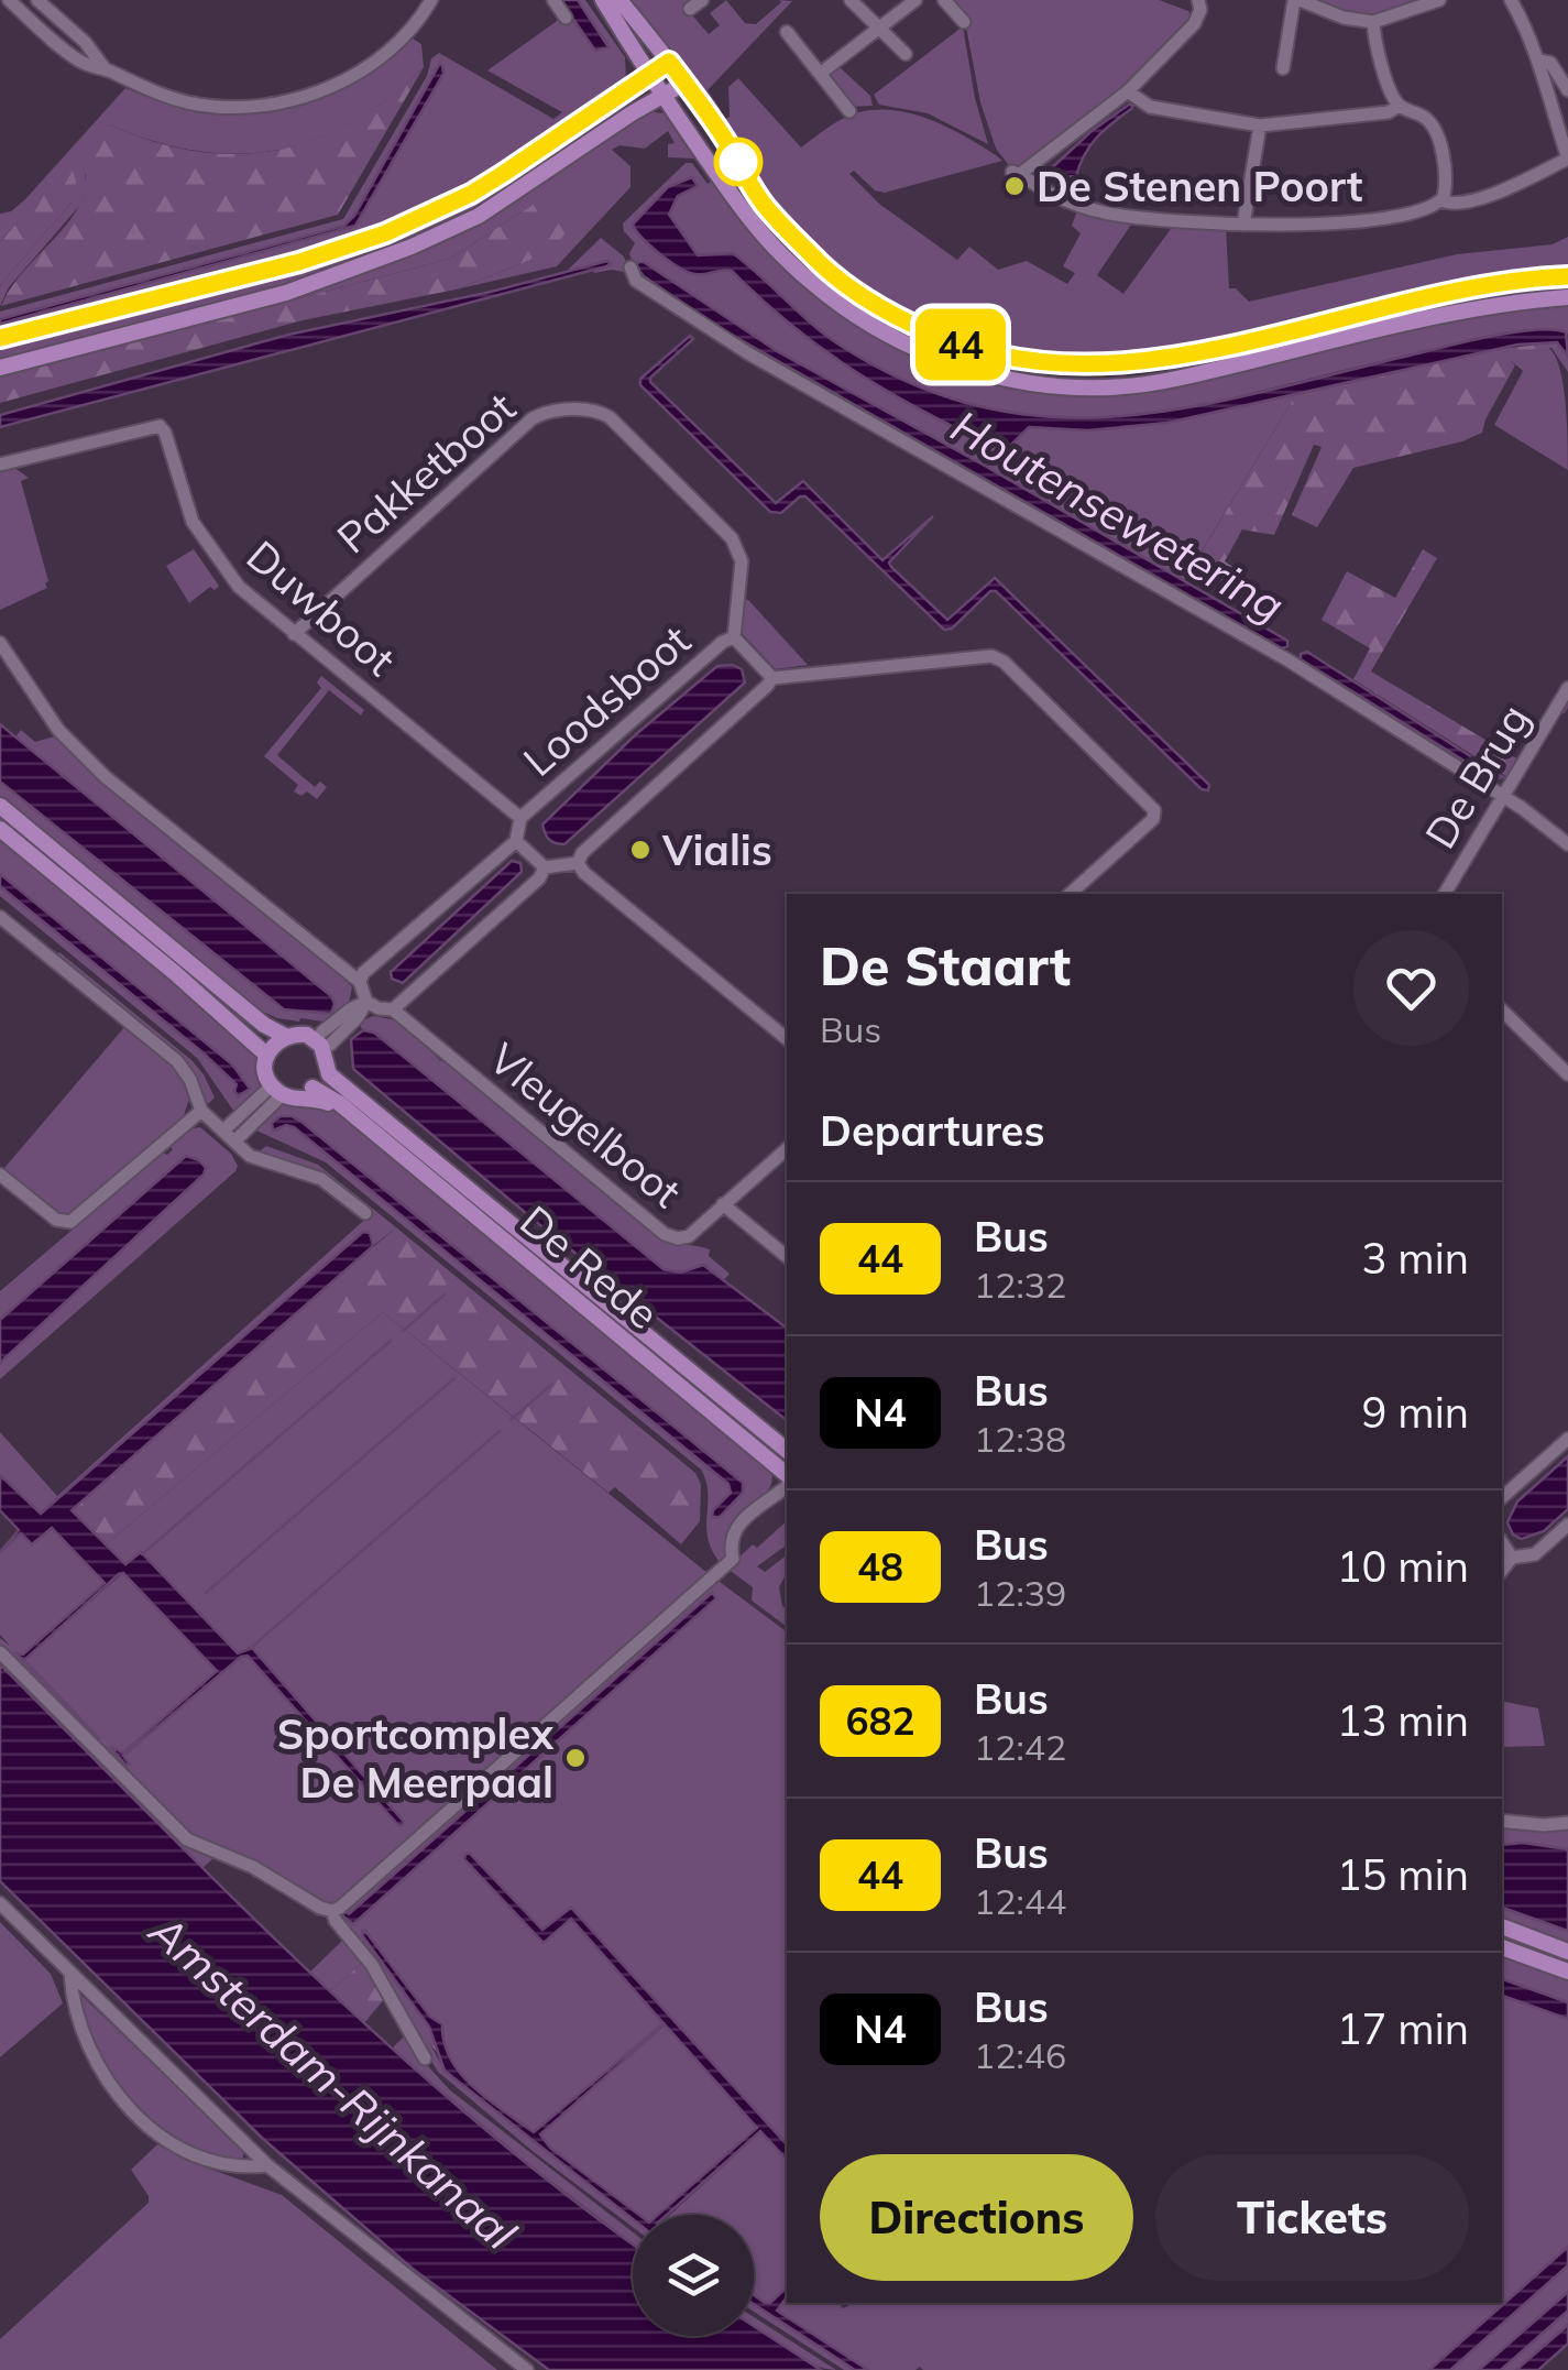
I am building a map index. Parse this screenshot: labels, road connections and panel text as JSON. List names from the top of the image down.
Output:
{
  "streets": {
    "main road": ["De Rede"],
    "street": [
      "Pakketboot",
      "Duwboot",
      "Loodsboot",
      "De Brug",
      "Vleugelboot"
    ]
  },
  "crossings": [
    ["Pakketboot", "Duwboot"],
    ["Pakketboot", "Loodsboot"],
    ["Duwboot", "Loodsboot"]
  ],
  "water": ["Houtensewetering", "Amsterdam-Rijnkanaal"],
  "places": ["De Stenen Poort", "Vialis", "Sportcomplex De Meerpaal"],
  "lines": ["bus line 44"],
  "page": {
    "on_map": "44",
    "heading": [
      ["De Staart", "Bus"],
      "Departures"
    ],
    "list": [
      {
        "mark": "44",
        "name": "Bus",
        "note": "12:32",
        "value": "3 min"
      },
      {
        "mark": "N4",
        "name": "Bus",
        "note": "12:38",
        "value": "9 min"
      },
      {
        "mark": "48",
        "name": "Bus",
        "note": "12:39",
        "value": "10 min"
      },
      {
        "mark": "682",
        "name": "Bus",
        "note": "12:42",
        "value": "13 min"
      },
      {
        "mark": "44",
        "name": "Bus",
        "note": "12:44",
        "value": "15 min"
      },
      {
        "mark": "N4",
        "name": "Bus",
        "note": "12:46",
        "value": "17 min"
      }
    ],
    "buttons": ["Directions", "Tickets"]
  }
}
